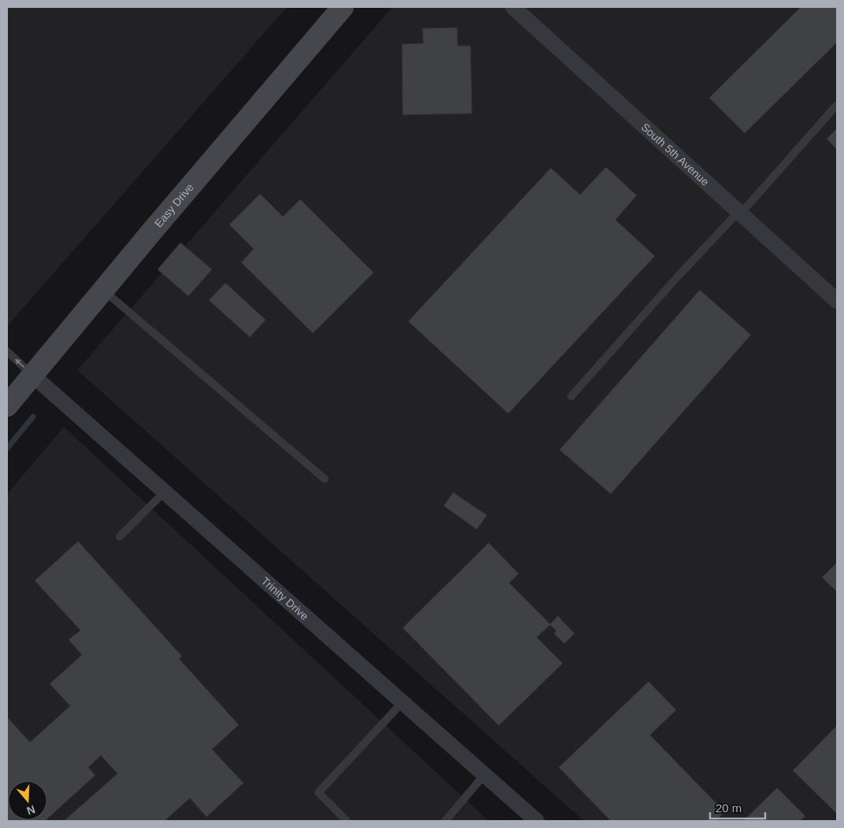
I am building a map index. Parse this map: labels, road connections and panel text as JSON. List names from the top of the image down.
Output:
{
  "streets": {
    "street": ["South 5th Avenue", "Easy Drive", "Trinity Drive"]
  },
  "crossings": [
    ["Easy Drive", "Trinity Drive"]
  ],
  "scale_bar": "20 m",
  "north": "bottom"
}
